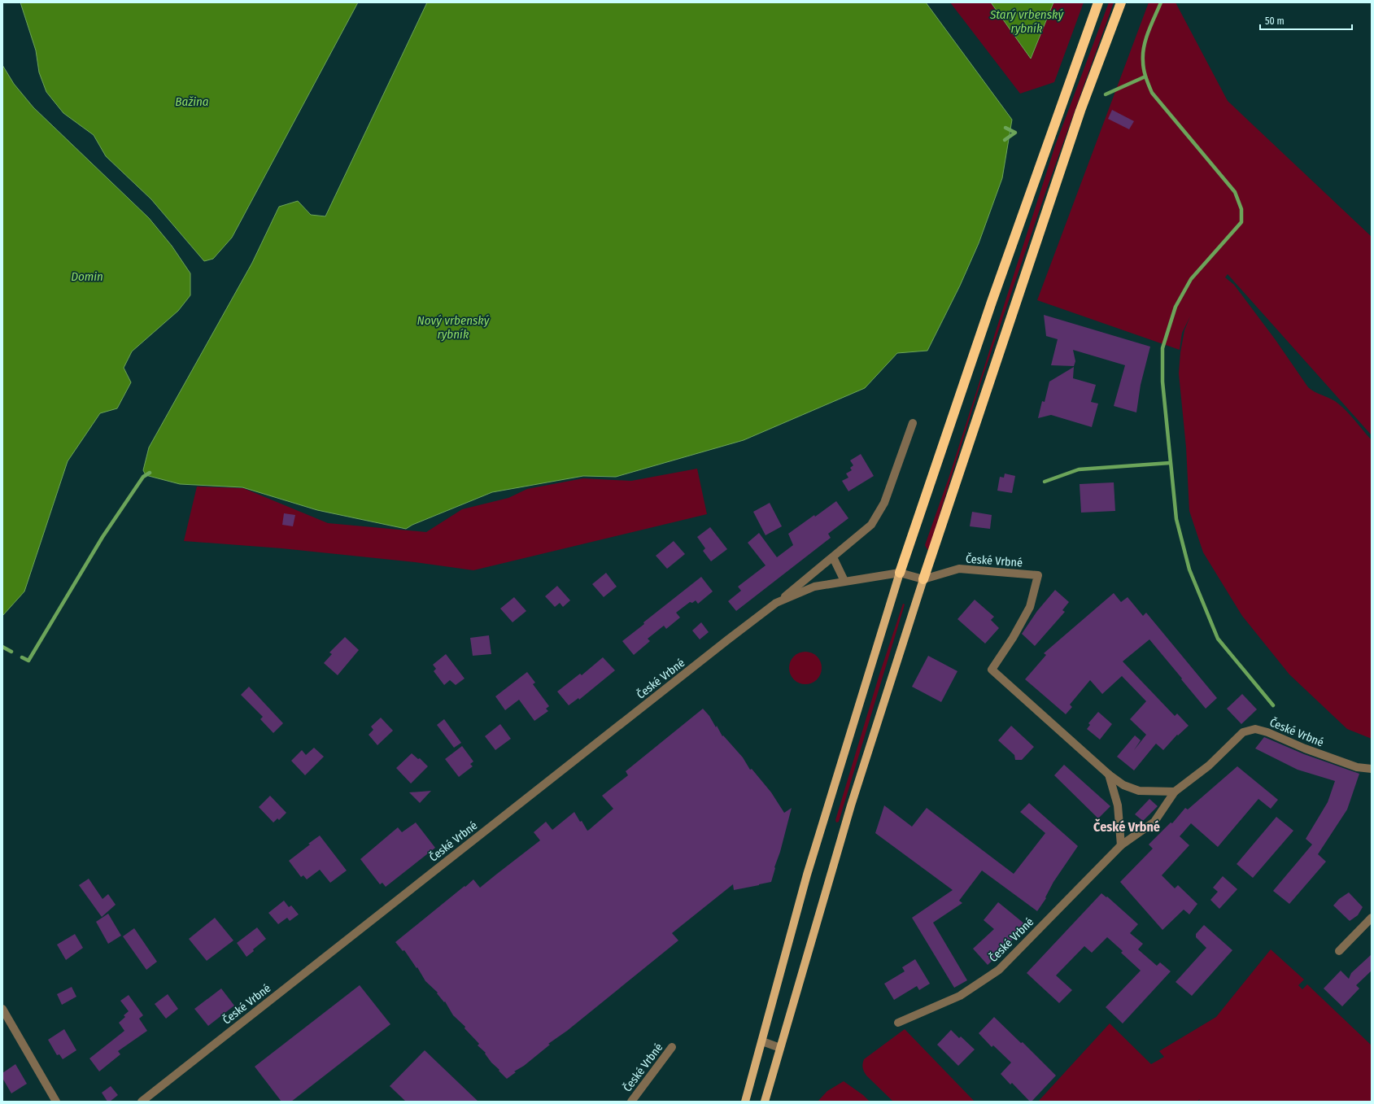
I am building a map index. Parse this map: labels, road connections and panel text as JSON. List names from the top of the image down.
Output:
{
  "streets": {
    "street": ["České Vrbné"]
  },
  "districts": ["České Vrbné"],
  "water": [
    "Starý vrbenský rybník",
    "Bažina",
    "Domin",
    "Nový vrbenský rybník"
  ],
  "scale_bar": "50 m"
}
